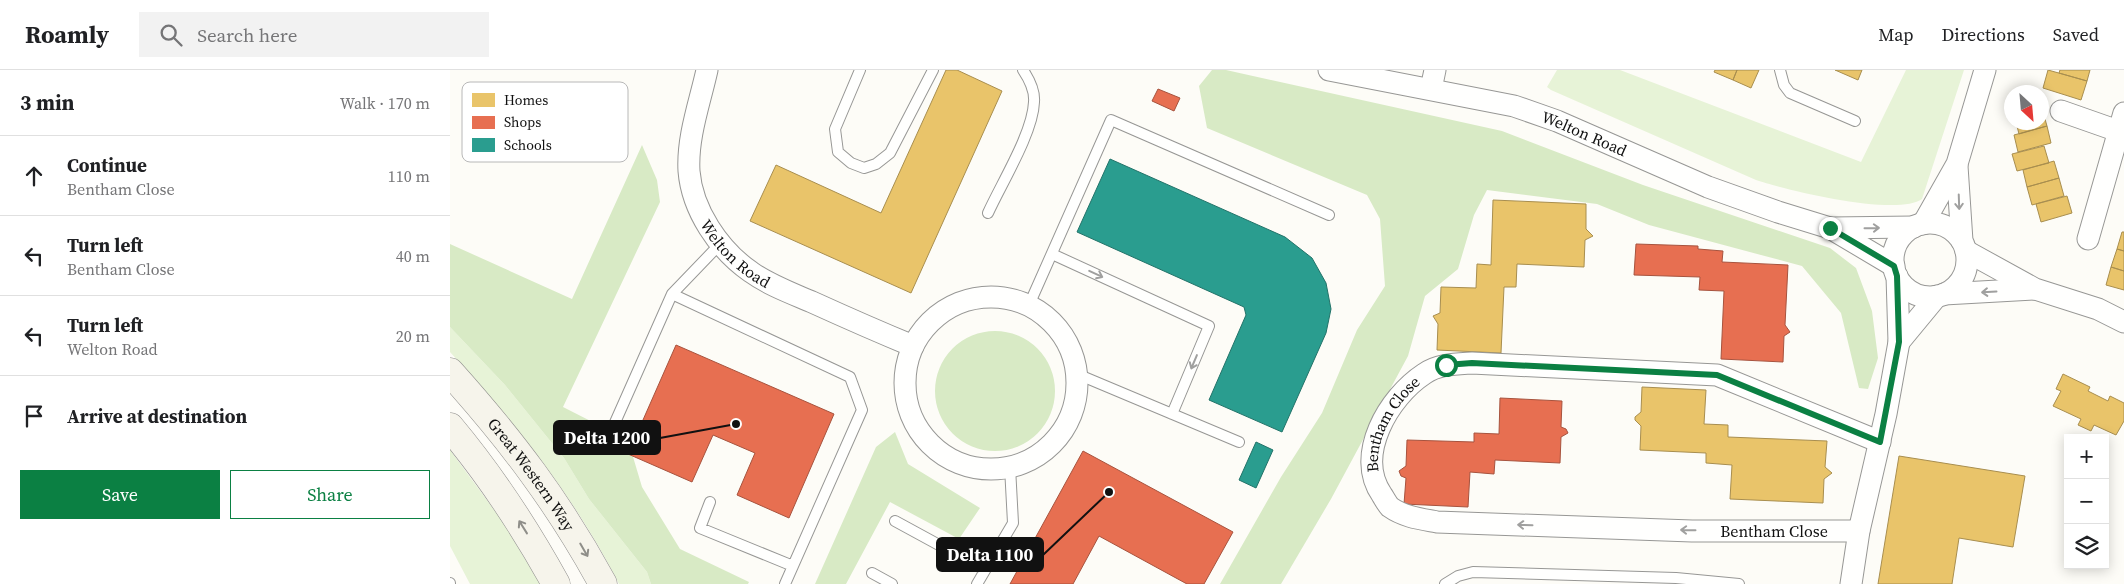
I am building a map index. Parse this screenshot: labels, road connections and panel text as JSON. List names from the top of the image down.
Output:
{
  "streets": {
    "main road": ["Great Western Way"],
    "street": ["Welton Road", "Bentham Close"]
  },
  "places": ["Delta 1200", "Delta 1100"],
  "legend": ["Homes", "Shops", "Schools"],
  "north": "bottom right",
  "page": {
    "header": "Roamly",
    "search": "Search here",
    "nav": ["Map", "Directions", "Saved"],
    "heading": ["3 min", "Walk · 170 m"],
    "list": [
      ["Continue", "Bentham Close", "110 m"],
      ["Turn left", "Bentham Close", "40 m"],
      ["Turn left", "Welton Road", "20 m"],
      "Arrive at destination"
    ],
    "map_buttons": ["+", "−"],
    "buttons": ["Save", "Share"]
  }
}
